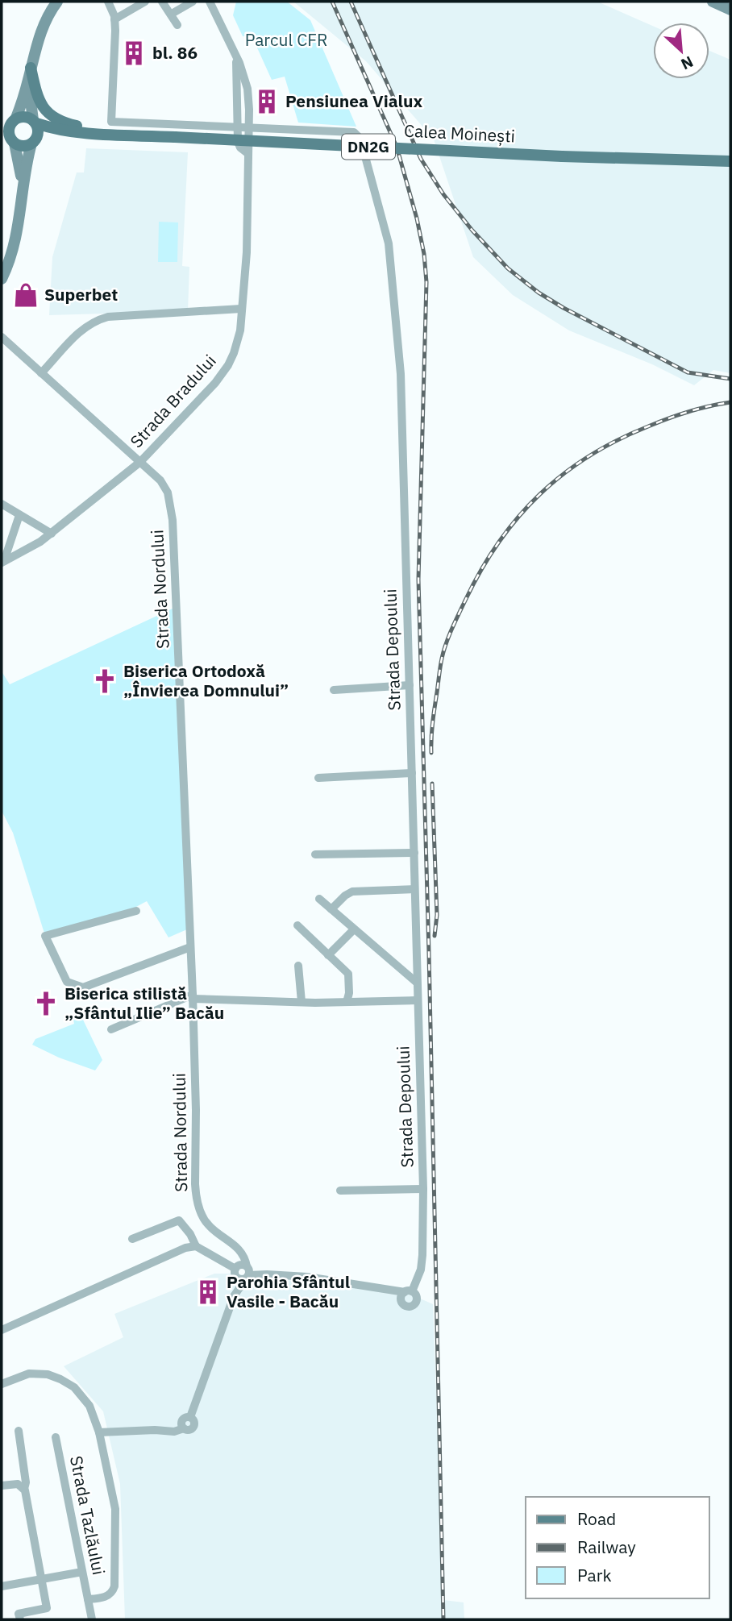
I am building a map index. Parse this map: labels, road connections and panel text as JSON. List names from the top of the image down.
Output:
{
  "streets": {
    "main road": ["Calea Moinești", "DN2G"],
    "street": [
      "Strada Bradului",
      "Strada Nordului",
      "Strada Depoului",
      "Strada Tazlăului"
    ]
  },
  "crossings": [
    ["Strada Bradului", "Strada Nordului"],
    ["Strada Bradului", "Strada Depoului"],
    ["Strada Nordului", "Strada Depoului"]
  ],
  "parks": ["Parcul CFR"],
  "places": {
    "building": ["bl. 86", "Pensiunea Vialux", "Parohia Sfântul Vasile - Bacău"],
    "shop": ["Superbet"],
    "church": ["Biserica Ortodoxă „Învierea Domnului”", "Biserica stilistă „Sfântul Ilie” Bacău"]
  },
  "legend": ["Road", "Railway", "Park"],
  "north": "bottom right"
}
